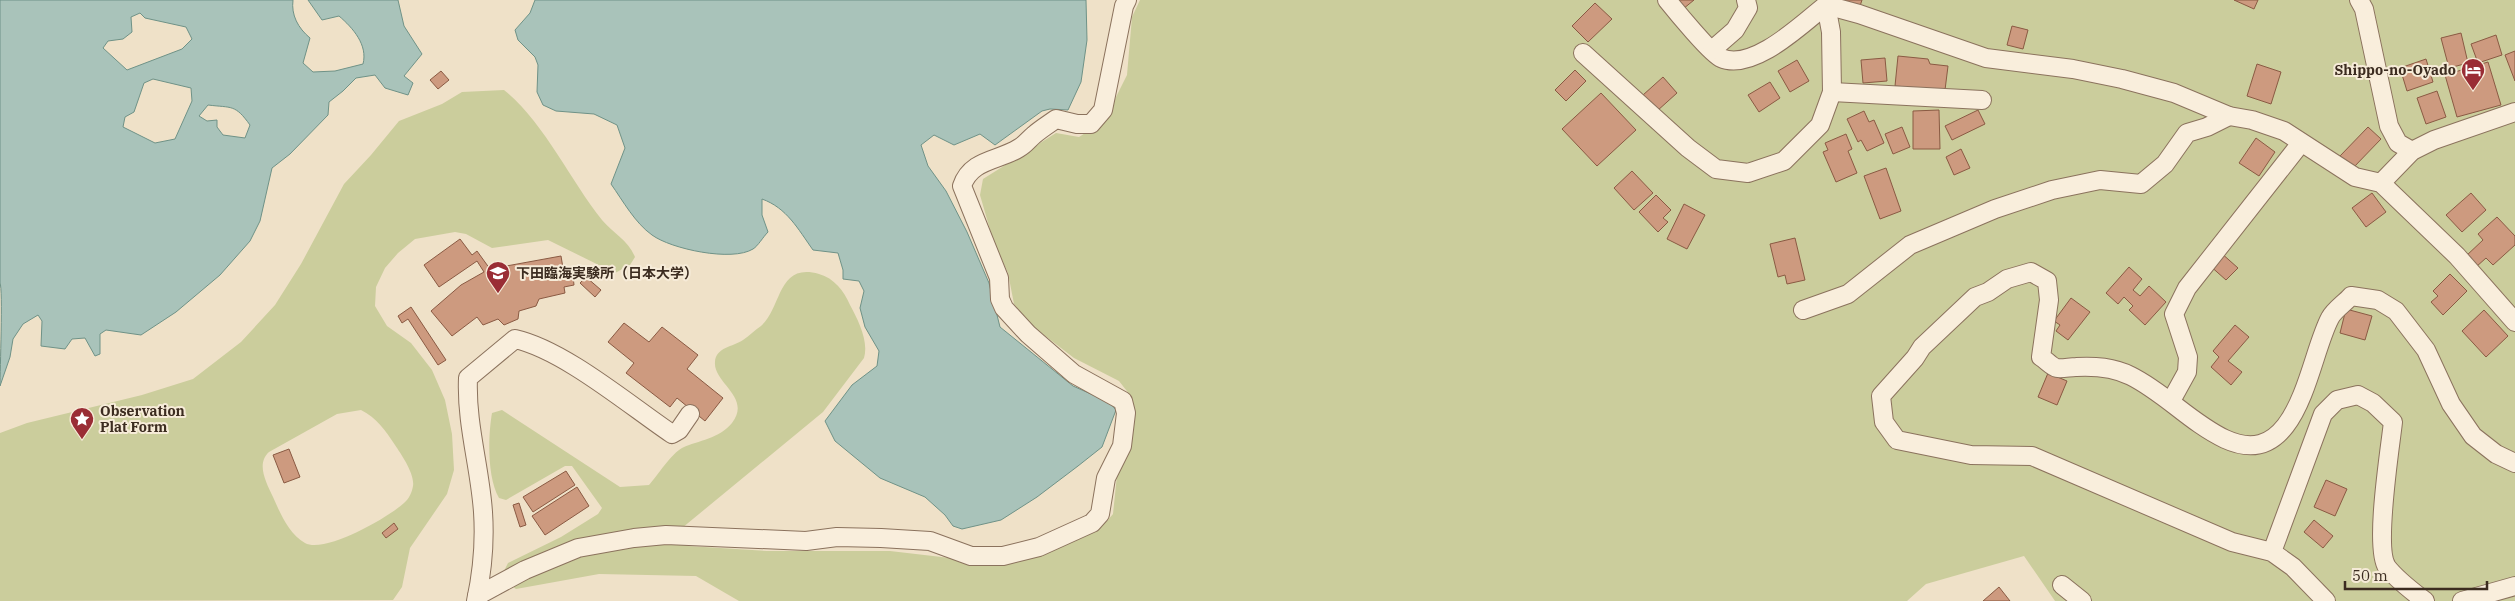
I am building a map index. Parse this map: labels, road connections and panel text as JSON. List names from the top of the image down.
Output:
{
  "places": {
    "hotel": ["Shippo-no-Oyado"],
    "school or university": ["下田臨海実験所（日本大学）"],
    "place": ["Observation Plat Form"]
  },
  "scale_bar": "50 m"
}
